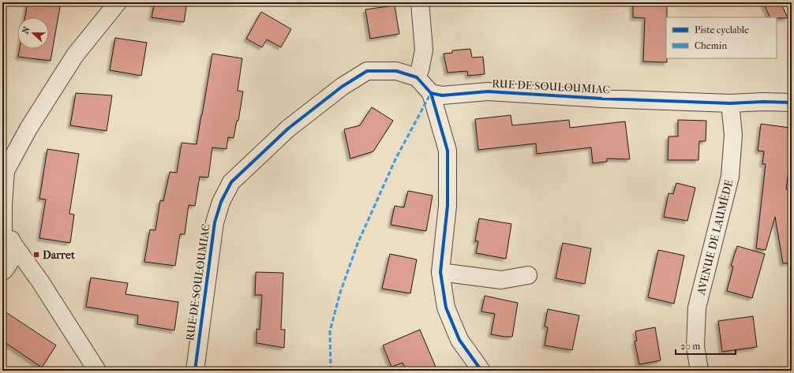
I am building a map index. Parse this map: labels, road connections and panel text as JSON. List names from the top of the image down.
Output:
{
  "streets": {
    "street": ["RUE DE SOULOUMIAC", "AVENUE DE LAUMÈDE"]
  },
  "crossings": [
    ["RUE DE SOULOUMIAC", "AVENUE DE LAUMÈDE"]
  ],
  "places": {
    "transit": ["Darret"]
  },
  "legend": ["Piste cyclable", "Chemin"],
  "scale_bar": "20 m",
  "north": "left"
}
